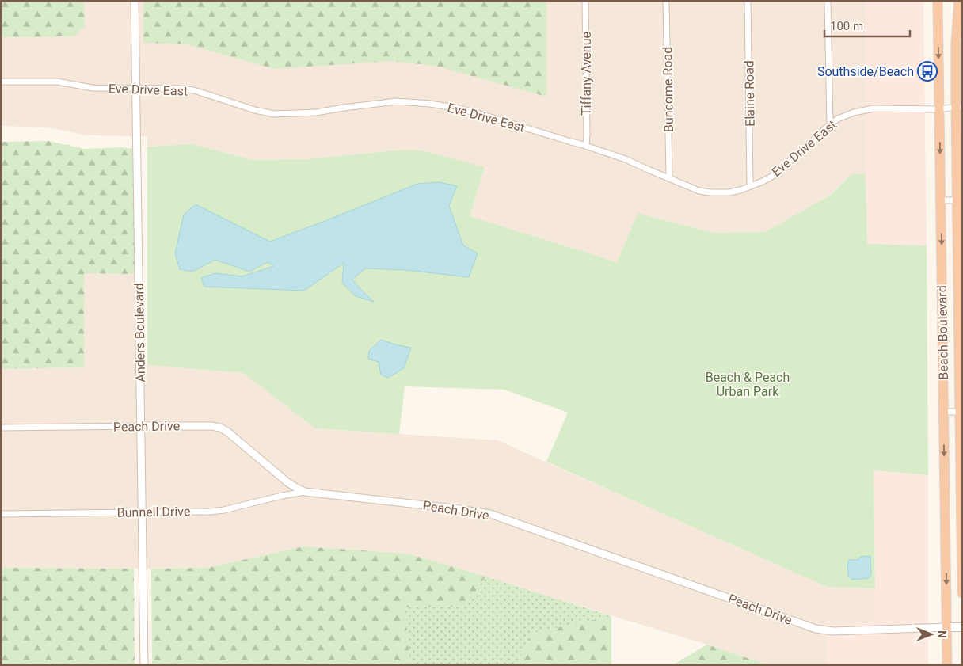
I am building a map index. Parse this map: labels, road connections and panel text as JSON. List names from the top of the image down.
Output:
{
  "streets": {
    "highway": ["Beach Boulevard"],
    "main road": ["Peach Drive"],
    "street": [
      "Tiffany Avenue",
      "Eve Drive East",
      "Buncome Road",
      "Elaine Road",
      "Anders Boulevard",
      "Bunnell Drive"
    ]
  },
  "crossings": [
    ["Tiffany Avenue", "Eve Drive East"],
    ["Eve Drive East", "Buncome Road"],
    ["Eve Drive East", "Elaine Road"],
    ["Eve Drive East", "Anders Boulevard"],
    ["Eve Drive East", "Beach Boulevard"],
    ["Anders Boulevard", "Peach Drive"],
    ["Anders Boulevard", "Bunnell Drive"],
    ["Beach Boulevard", "Peach Drive"],
    ["Peach Drive", "Bunnell Drive"]
  ],
  "parks": ["Beach & Peach Urban Park"],
  "places": {
    "bus stop": ["Southside/Beach"]
  },
  "scale_bar": "100 m",
  "north": "right"
}
